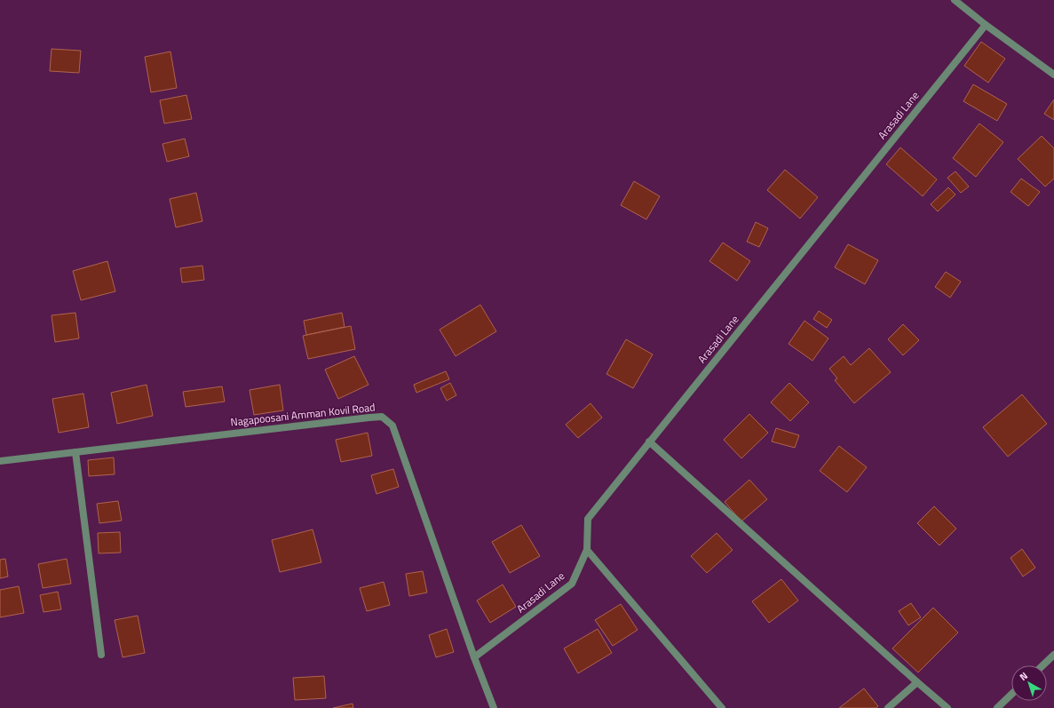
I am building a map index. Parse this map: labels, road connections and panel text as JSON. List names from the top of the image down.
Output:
{
  "streets": {
    "street": ["Arasadi Lane", "Nagapoosani Amman Kovil Road"]
  },
  "crossings": [
    ["Arasadi Lane", "Nagapoosani Amman Kovil Road"]
  ],
  "north": "top left"
}
